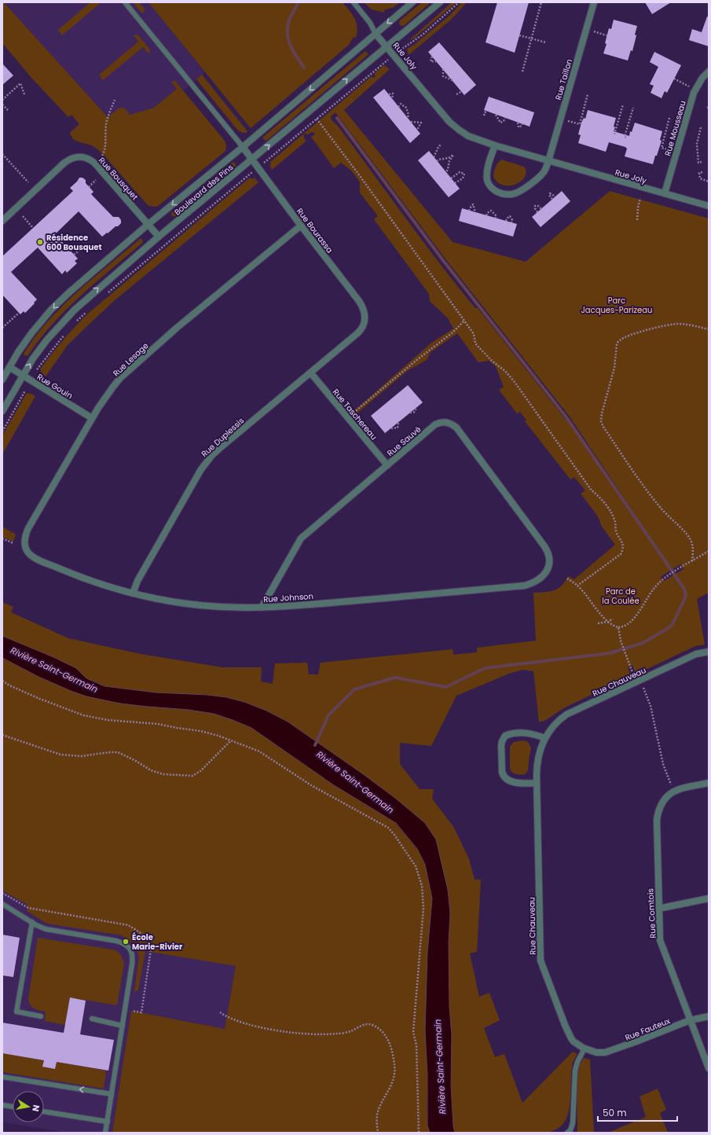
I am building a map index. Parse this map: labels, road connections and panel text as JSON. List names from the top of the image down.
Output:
{
  "streets": {
    "street": [
      "Rue Joly",
      "Rue Taillon",
      "Rue Mousseau",
      "Rue Bousquet",
      "Boulevard des Pins",
      "Rue Bourassa",
      "Rue Lesage",
      "Rue Gouin",
      "Rue Taschereau",
      "Rue Duplessis",
      "Rue Sauvé",
      "Rue Johnson",
      "Rue Chauveau",
      "Rue Comtois",
      "Rue Fauteux"
    ]
  },
  "crossings": [
    ["Rue Joly", "Rue Taillon"],
    ["Rue Joly", "Rue Mousseau"],
    ["Rue Joly", "Boulevard des Pins"],
    ["Rue Bousquet", "Boulevard des Pins"],
    ["Boulevard des Pins", "Rue Bourassa"],
    ["Boulevard des Pins", "Rue Gouin"],
    ["Rue Bourassa", "Rue Lesage"],
    ["Rue Bourassa", "Rue Duplessis"],
    ["Rue Lesage", "Rue Gouin"],
    ["Rue Lesage", "Rue Johnson"],
    ["Rue Taschereau", "Rue Duplessis"],
    ["Rue Taschereau", "Rue Sauvé"],
    ["Rue Duplessis", "Rue Johnson"],
    ["Rue Sauvé", "Rue Johnson"],
    ["Rue Chauveau", "Rue Fauteux"],
    ["Rue Comtois", "Rue Fauteux"]
  ],
  "water": ["Rivière Saint-Germain"],
  "parks": ["Parc Jacques-Parizeau", "Parc de la Coulée"],
  "places": ["Résidence 600 Bousquet", "École Marie-Rivier"],
  "scale_bar": "50 m",
  "north": "right"
}
